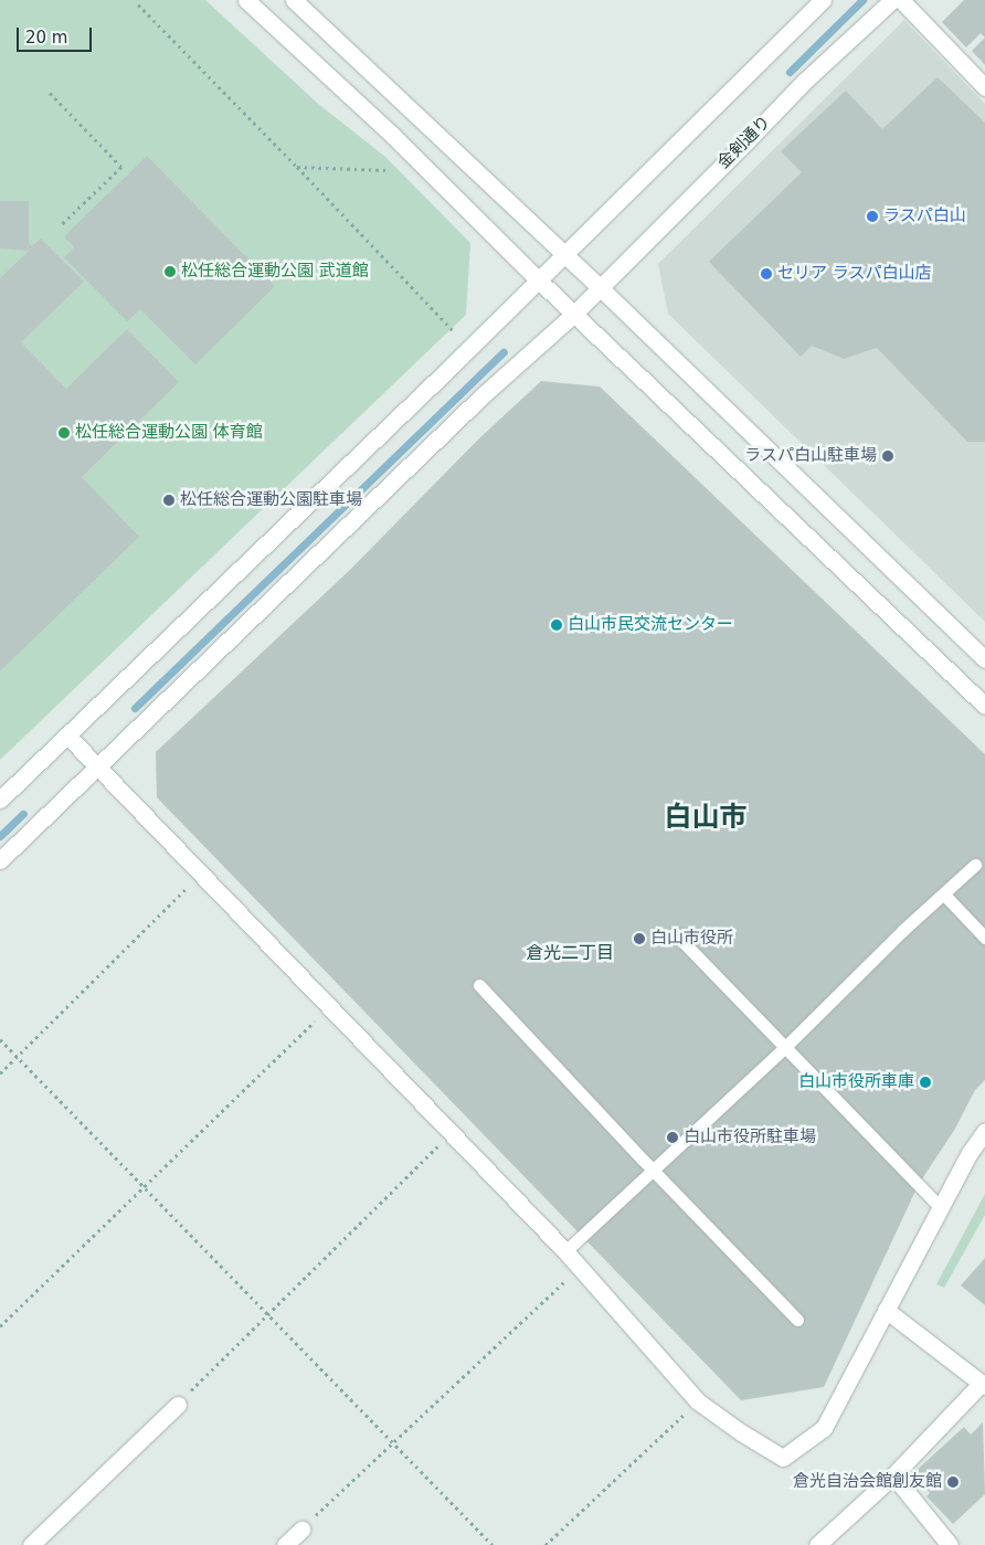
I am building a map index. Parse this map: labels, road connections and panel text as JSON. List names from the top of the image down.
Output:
{
  "streets": {
    "street": ["金剣通り"]
  },
  "districts": ["白山市", "倉光二丁目"],
  "places": [
    "ラスパ白山",
    "松任総合運動公園 武道館",
    "セリア ラスパ白山店",
    "松任総合運動公園 体育館",
    "ラスパ白山駐車場",
    "松任総合運動公園駐車場",
    "白山市民交流センター",
    "白山市役所",
    "白山市役所車庫",
    "白山市役所駐車場",
    "倉光自治会館創友館"
  ],
  "scale_bar": "20 m"
}
